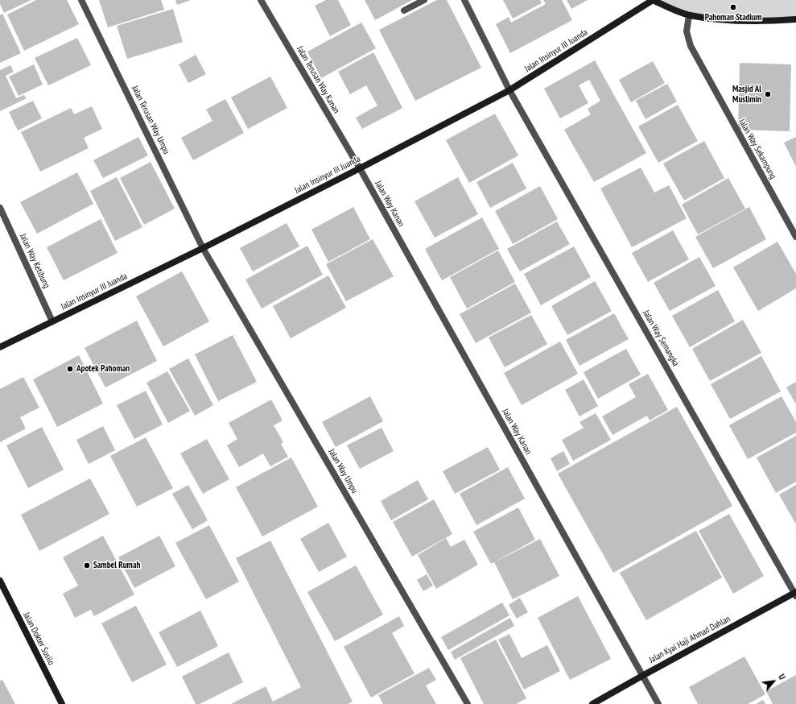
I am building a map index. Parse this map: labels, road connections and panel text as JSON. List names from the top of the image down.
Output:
{
  "streets": {
    "main road": ["Jalan Insinyur III Juanda", "Jalan Dokter Susilo", "Jalan Kyai Haji Ahmad Dahlan"],
    "street": [
      "Jalan Terusan Way Kanan",
      "Jalan Terusan Way Umpu",
      "Jalan Way Sekampung",
      "Jalan Way Kanan",
      "Jalan Way Ketibung",
      "Jalan Way Semangka",
      "Jalan Way Umpu"
    ]
  },
  "crossings": [
    ["Jalan Insinyur III Juanda", "Jalan Terusan Way Kanan"],
    ["Jalan Insinyur III Juanda", "Jalan Terusan Way Umpu"],
    ["Jalan Insinyur III Juanda", "Jalan Way Kanan"],
    ["Jalan Insinyur III Juanda", "Jalan Way Ketibung"],
    ["Jalan Insinyur III Juanda", "Jalan Way Semangka"],
    ["Jalan Insinyur III Juanda", "Jalan Way Umpu"],
    ["Jalan Terusan Way Kanan", "Jalan Way Kanan"],
    ["Jalan Terusan Way Umpu", "Jalan Way Umpu"],
    ["Jalan Way Kanan", "Jalan Kyai Haji Ahmad Dahlan"],
    ["Jalan Way Semangka", "Jalan Kyai Haji Ahmad Dahlan"]
  ],
  "places": [
    "Pahoman Stadium",
    "Masjid Al Muslimin",
    "Apotek Pahoman",
    "Sambel Rumah"
  ],
  "north": "top right"
}
